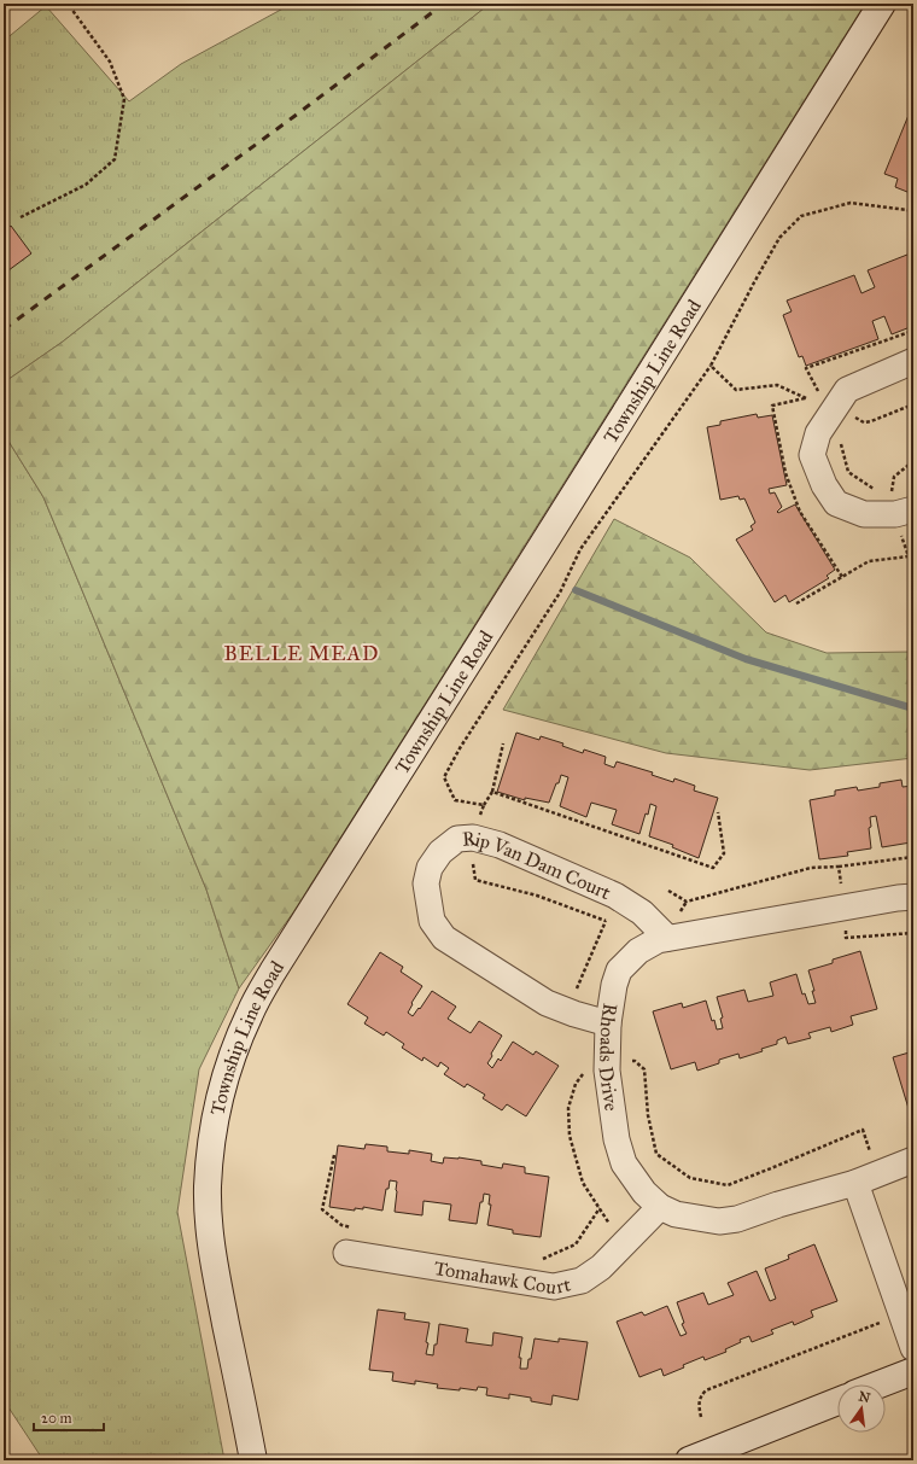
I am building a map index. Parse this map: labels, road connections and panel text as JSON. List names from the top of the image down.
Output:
{
  "streets": {
    "street": [
      "Township Line Road",
      "Rip Van Dam Court",
      "Rhoads Drive",
      "Tomahawk Court"
    ]
  },
  "crossings": [
    ["Rip Van Dam Court", "Rhoads Drive"],
    ["Rhoads Drive", "Tomahawk Court"]
  ],
  "districts": ["BELLE MEAD"],
  "scale_bar": "20 m",
  "north": "top"
}
